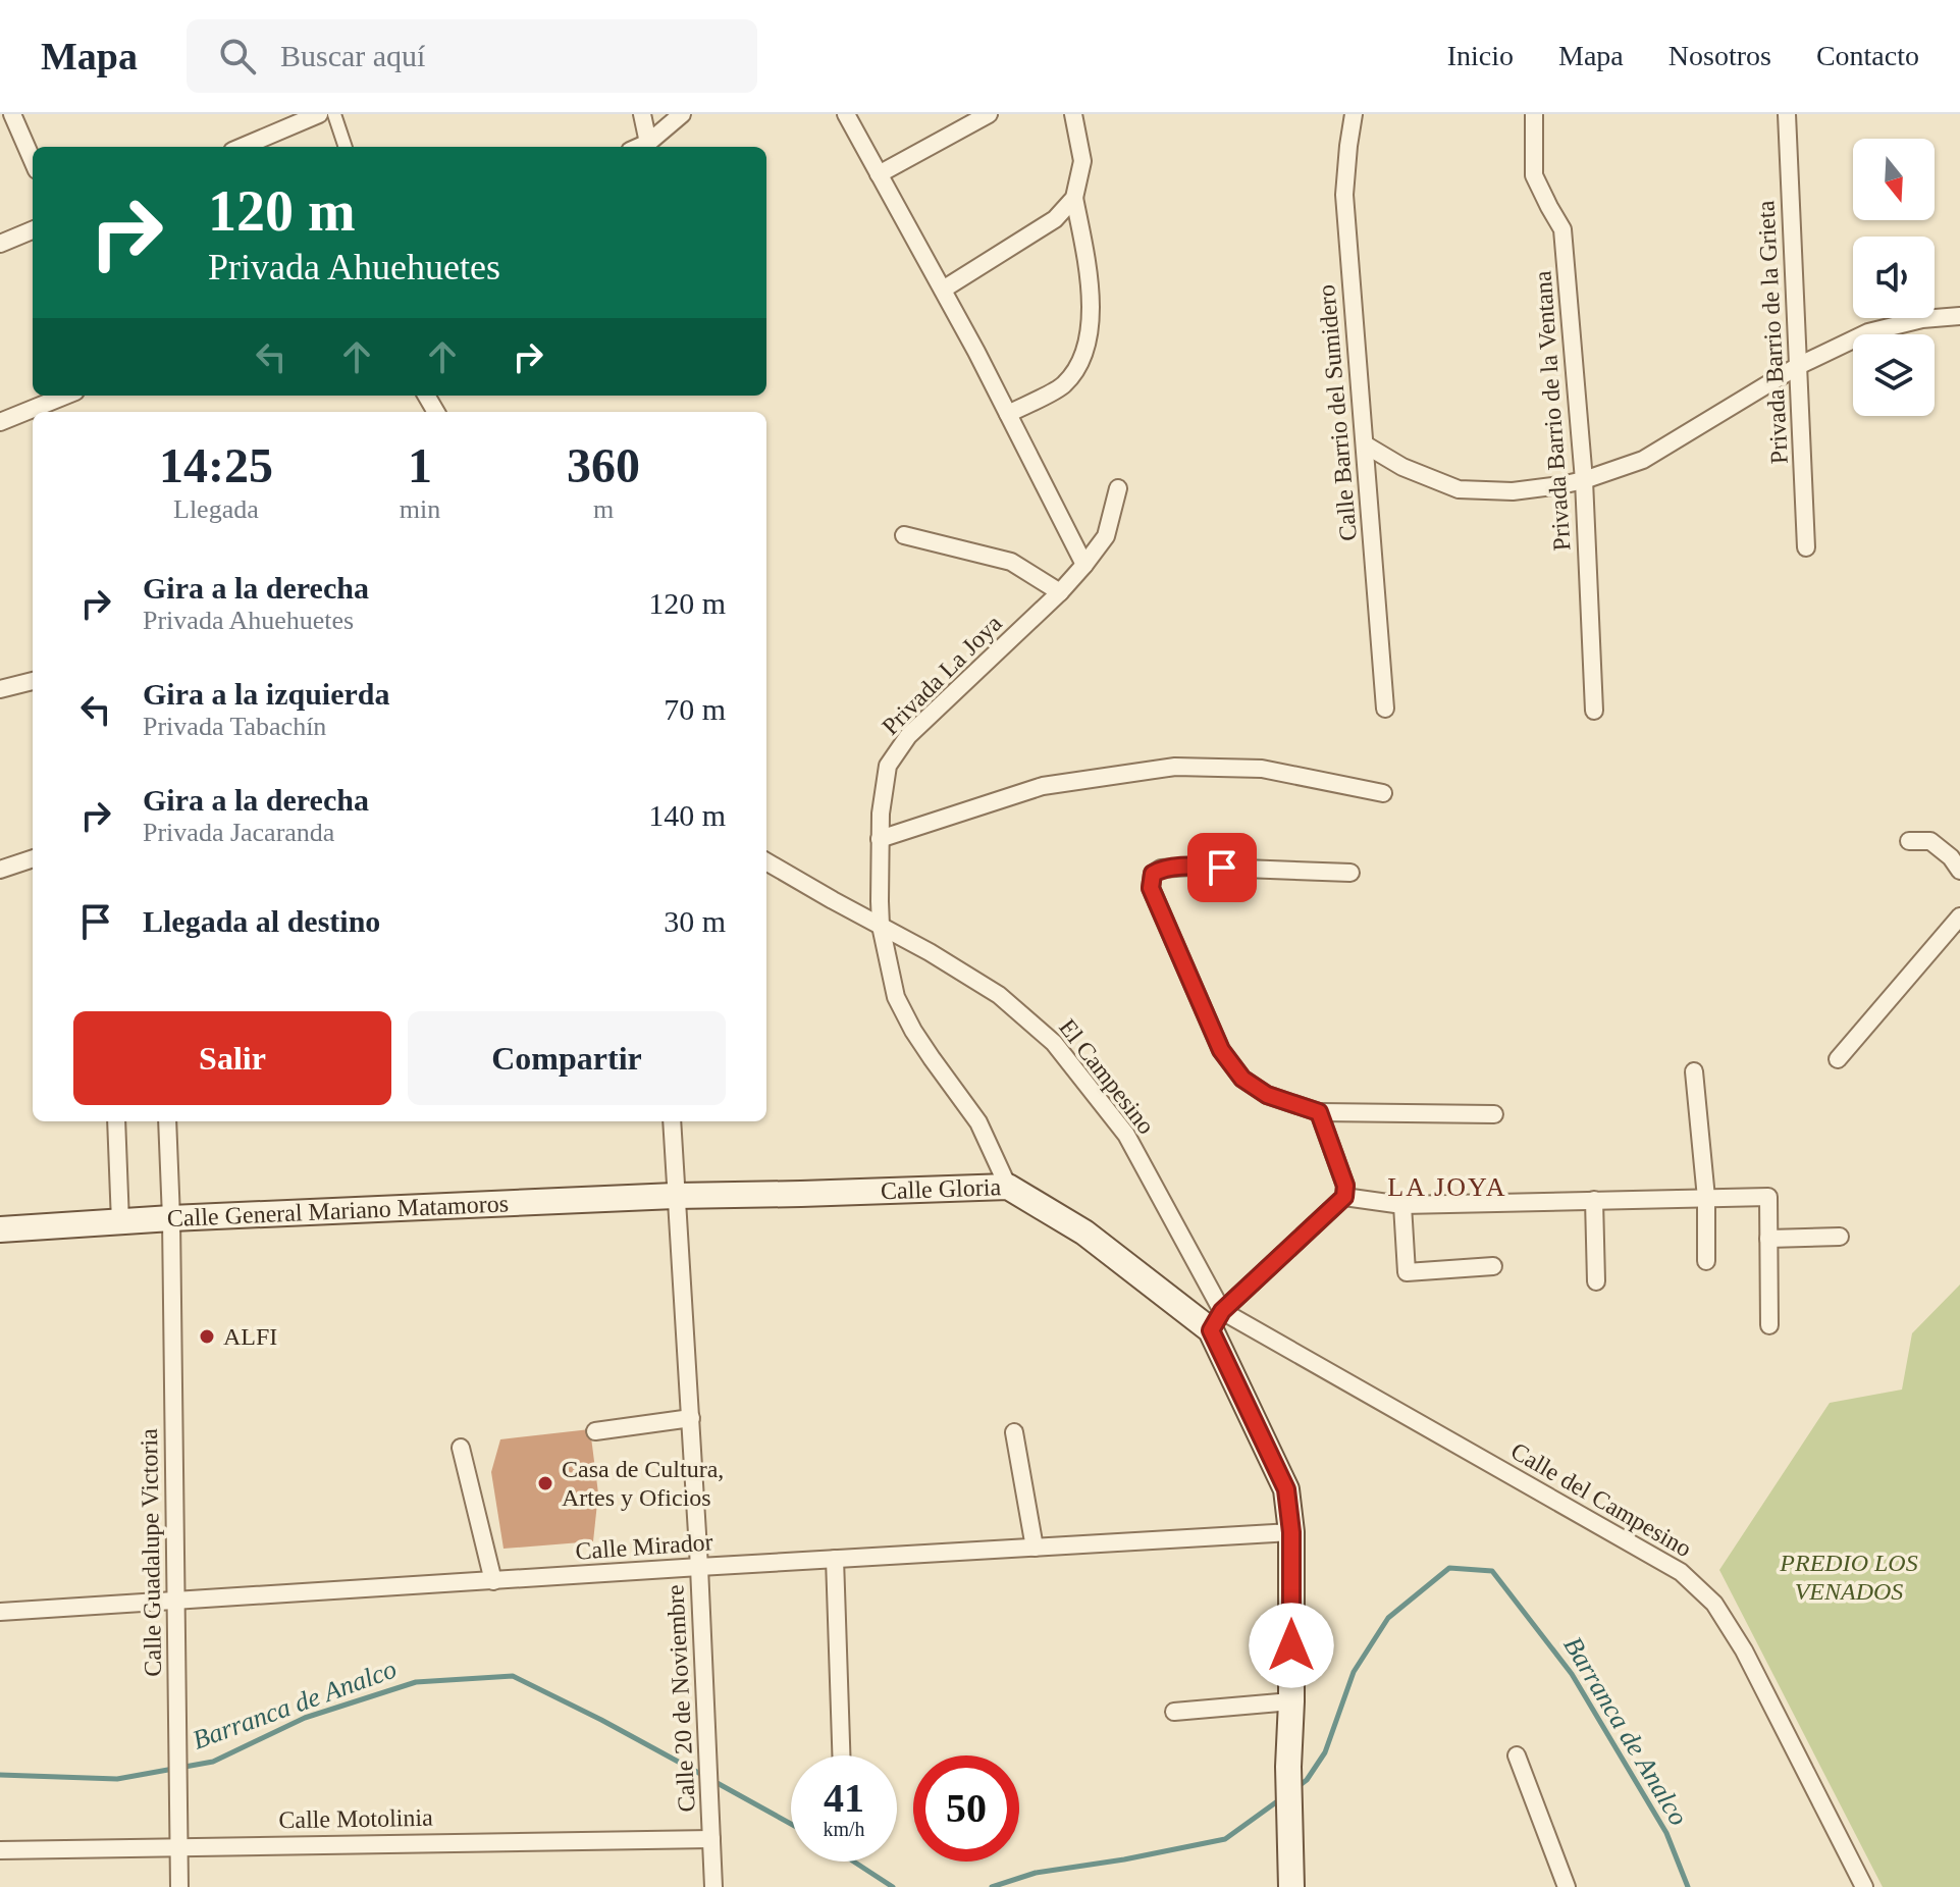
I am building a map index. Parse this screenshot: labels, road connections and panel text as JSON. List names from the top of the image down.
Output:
{
  "streets": {
    "main road": ["Calle Gloria", "Calle General Mariano Matamoros"],
    "street": [
      "Privada Barrio de la Grieta",
      "Privada Barrio de la Ventana",
      "Calle Barrio del Sumidero",
      "Privada La Joya",
      "El Campesino",
      "Calle del Campesino",
      "Calle Mirador",
      "Calle Guadalupe Victoria",
      "Calle 20 de Noviembre",
      "Calle Motolinia"
    ]
  },
  "crossings": [
    ["Privada La Joya", "El Campesino"],
    ["Privada La Joya", "Calle Gloria"],
    ["El Campesino", "Calle Gloria"],
    ["El Campesino", "Calle del Campesino"],
    ["Calle Gloria", "Calle General Mariano Matamoros"],
    ["Calle Gloria", "Calle del Campesino"],
    ["Calle Gloria", "Calle 20 de Noviembre"],
    ["Calle General Mariano Matamoros", "Calle Guadalupe Victoria"],
    ["Calle General Mariano Matamoros", "Calle 20 de Noviembre"],
    ["Calle Mirador", "Calle Guadalupe Victoria"],
    ["Calle Mirador", "Calle 20 de Noviembre"],
    ["Calle Guadalupe Victoria", "Calle Motolinia"],
    ["Calle 20 de Noviembre", "Calle Motolinia"]
  ],
  "districts": ["LA JOYA"],
  "water": ["Barranca de Analco"],
  "parks": ["PREDIO LOS VENADOS"],
  "places": ["ALFI", "Casa de Cultura, Artes y Oficios"],
  "north": "bottom",
  "page": {
    "header": "Mapa",
    "search": "Buscar aquí",
    "nav": [
      "Inicio",
      "Mapa",
      "Nosotros",
      "Contacto"
    ],
    "turn": ["120 m", "Privada Ahuehuetes"],
    "eta": [
      "14:25",
      "Llegada",
      "1",
      "min",
      "360",
      "m"
    ],
    "list": [
      {
        "name": "Gira a la derecha",
        "note": "Privada Ahuehuetes",
        "value": "120 m"
      },
      {
        "name": "Gira a la izquierda",
        "note": "Privada Tabachín",
        "value": "70 m"
      },
      {
        "name": "Gira a la derecha",
        "note": "Privada Jacaranda",
        "value": "140 m"
      },
      {
        "name": "Llegada al destino",
        "value": "30 m"
      }
    ],
    "buttons": ["Salir", "Compartir"],
    "speed": "41 km/h",
    "limit": "50"
  }
}
